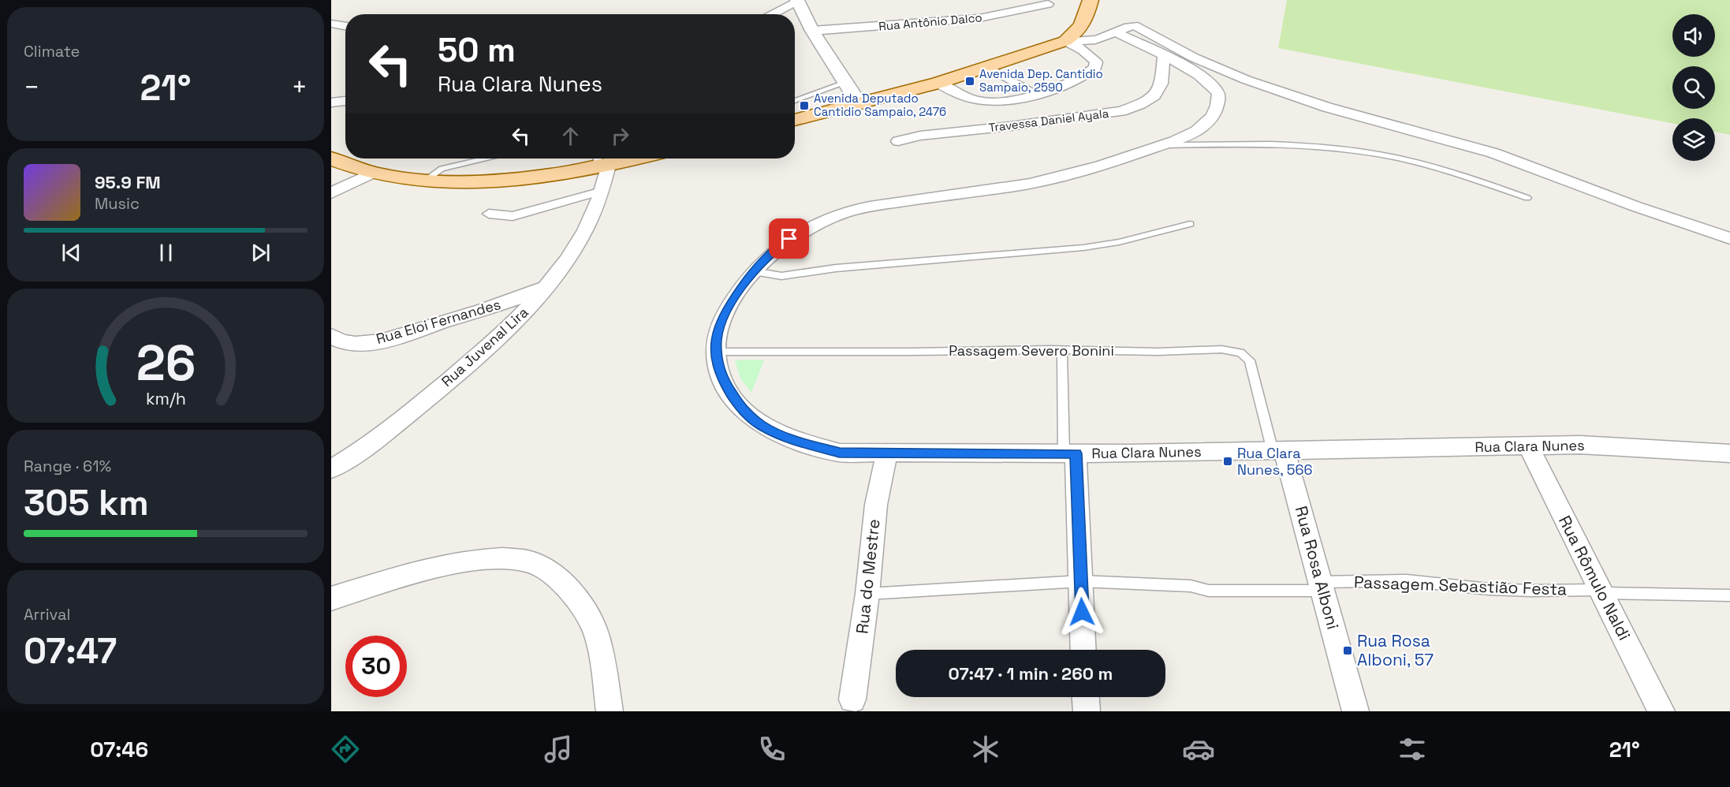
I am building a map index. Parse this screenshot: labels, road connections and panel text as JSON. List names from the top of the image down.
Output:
{
  "streets": {
    "street": [
      "Rua Antônio Dalco",
      "Travessa Daniel Ayala",
      "Rua Eloi Fernandes",
      "Rua Juvenal Lira",
      "Rua Clara Nunes",
      "Rua Rosa Alboni",
      "Rua do Mestre",
      "Rua Rômulo Naldi"
    ],
    "lane": ["Passagem Severo Bonini", "Passagem Sebastião Festa"]
  },
  "crossings": [
    ["Travessa Daniel Ayala", "Rua Clara Nunes"],
    ["Rua Eloi Fernandes", "Rua Juvenal Lira"],
    ["Passagem Severo Bonini", "Rua Clara Nunes"],
    ["Passagem Severo Bonini", "Rua Rosa Alboni"],
    ["Rua Clara Nunes", "Rua Rosa Alboni"],
    ["Rua Clara Nunes", "Rua do Mestre"],
    ["Rua Clara Nunes", "Rua Rômulo Naldi"],
    ["Rua Rosa Alboni", "Passagem Sebastião Festa"],
    ["Rua do Mestre", "Passagem Sebastião Festa"],
    ["Rua Rômulo Naldi", "Passagem Sebastião Festa"]
  ],
  "places": {
    "transit": [
      "Avenida Dep. Cantidio Sampaio, 2590",
      "Avenida Deputado Cantidio Sampaio, 2476",
      "Rua Clara Nunes, 566",
      "Rua Rosa Alboni, 57"
    ]
  },
  "page": {
    "tile": [
      "Climate",
      ["Range · 61%", "305 km"],
      ["Arrival", "07:47"]
    ],
    "turn": ["50 m", "Rua Clara Nunes"],
    "heat": ["−", "21°", "+"],
    "song": ["95.9 FM", "Music"],
    "limit": "30",
    "trip": "07:47 · 1 min · 260 m",
    "tabs": ["07:46", "21°"],
    "gauge": ["26", "km/h"]
  }
}
